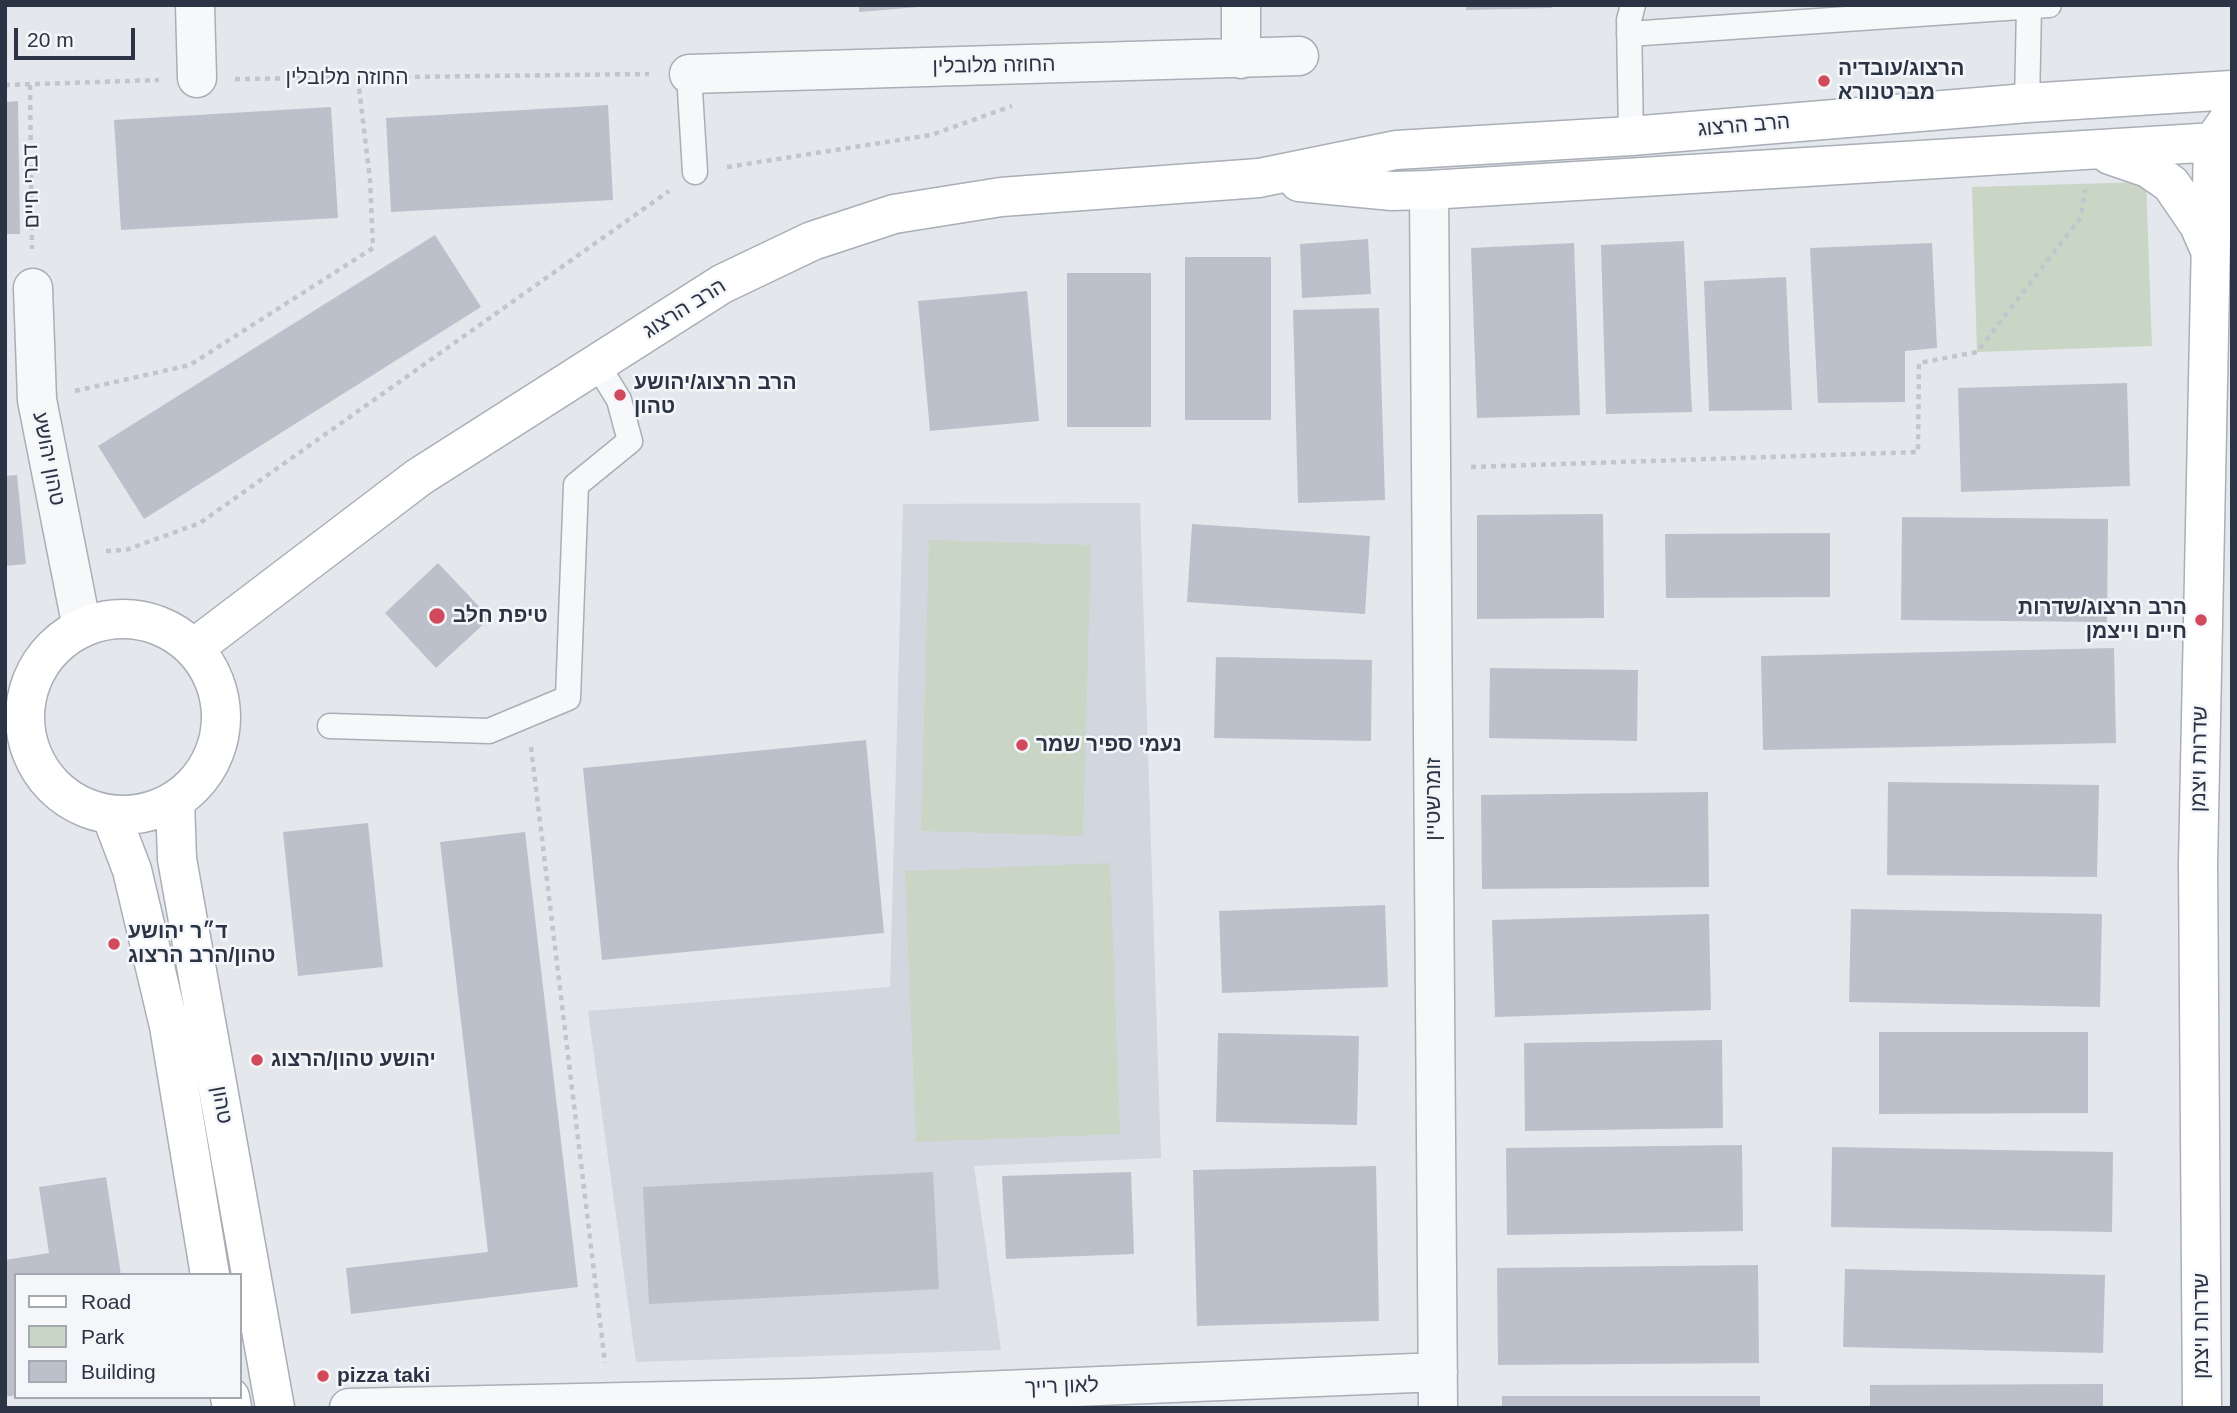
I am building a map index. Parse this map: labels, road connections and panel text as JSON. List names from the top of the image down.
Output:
{
  "streets": {
    "street": [
      "החוזה מלובלין",
      "הרב הרצוג",
      "טהון יהושע",
      "שדרות ויצמן",
      "זומרשטיין",
      "טהון",
      "לאון רייך"
    ],
    "path": ["דברי חיים"]
  },
  "crossings": [
    ["החוזה מלובלין", "דברי חיים"],
    ["הרב הרצוג", "טהון יהושע"],
    ["הרב הרצוג", "שדרות ויצמן"],
    ["הרב הרצוג", "זומרשטיין"],
    ["הרב הרצוג", "טהון"],
    ["דברי חיים", "טהון יהושע"],
    ["טהון יהושע", "טהון"],
    ["זומרשטיין", "לאון רייך"]
  ],
  "places": [
    "הרצוג/עובדיה מברטנורא",
    "הרב הרצוג/יהושע טהון",
    "טיפת חלב",
    "הרב הרצוג/שדרות חיים וייצמן",
    "נעמי ספיר שמר",
    "ד״ר יהושע טהון/הרב הרצוג",
    "יהושע טהון/הרצוג",
    "pizza taki"
  ],
  "legend": ["Road", "Park", "Building"],
  "scale_bar": "20 m"
}
